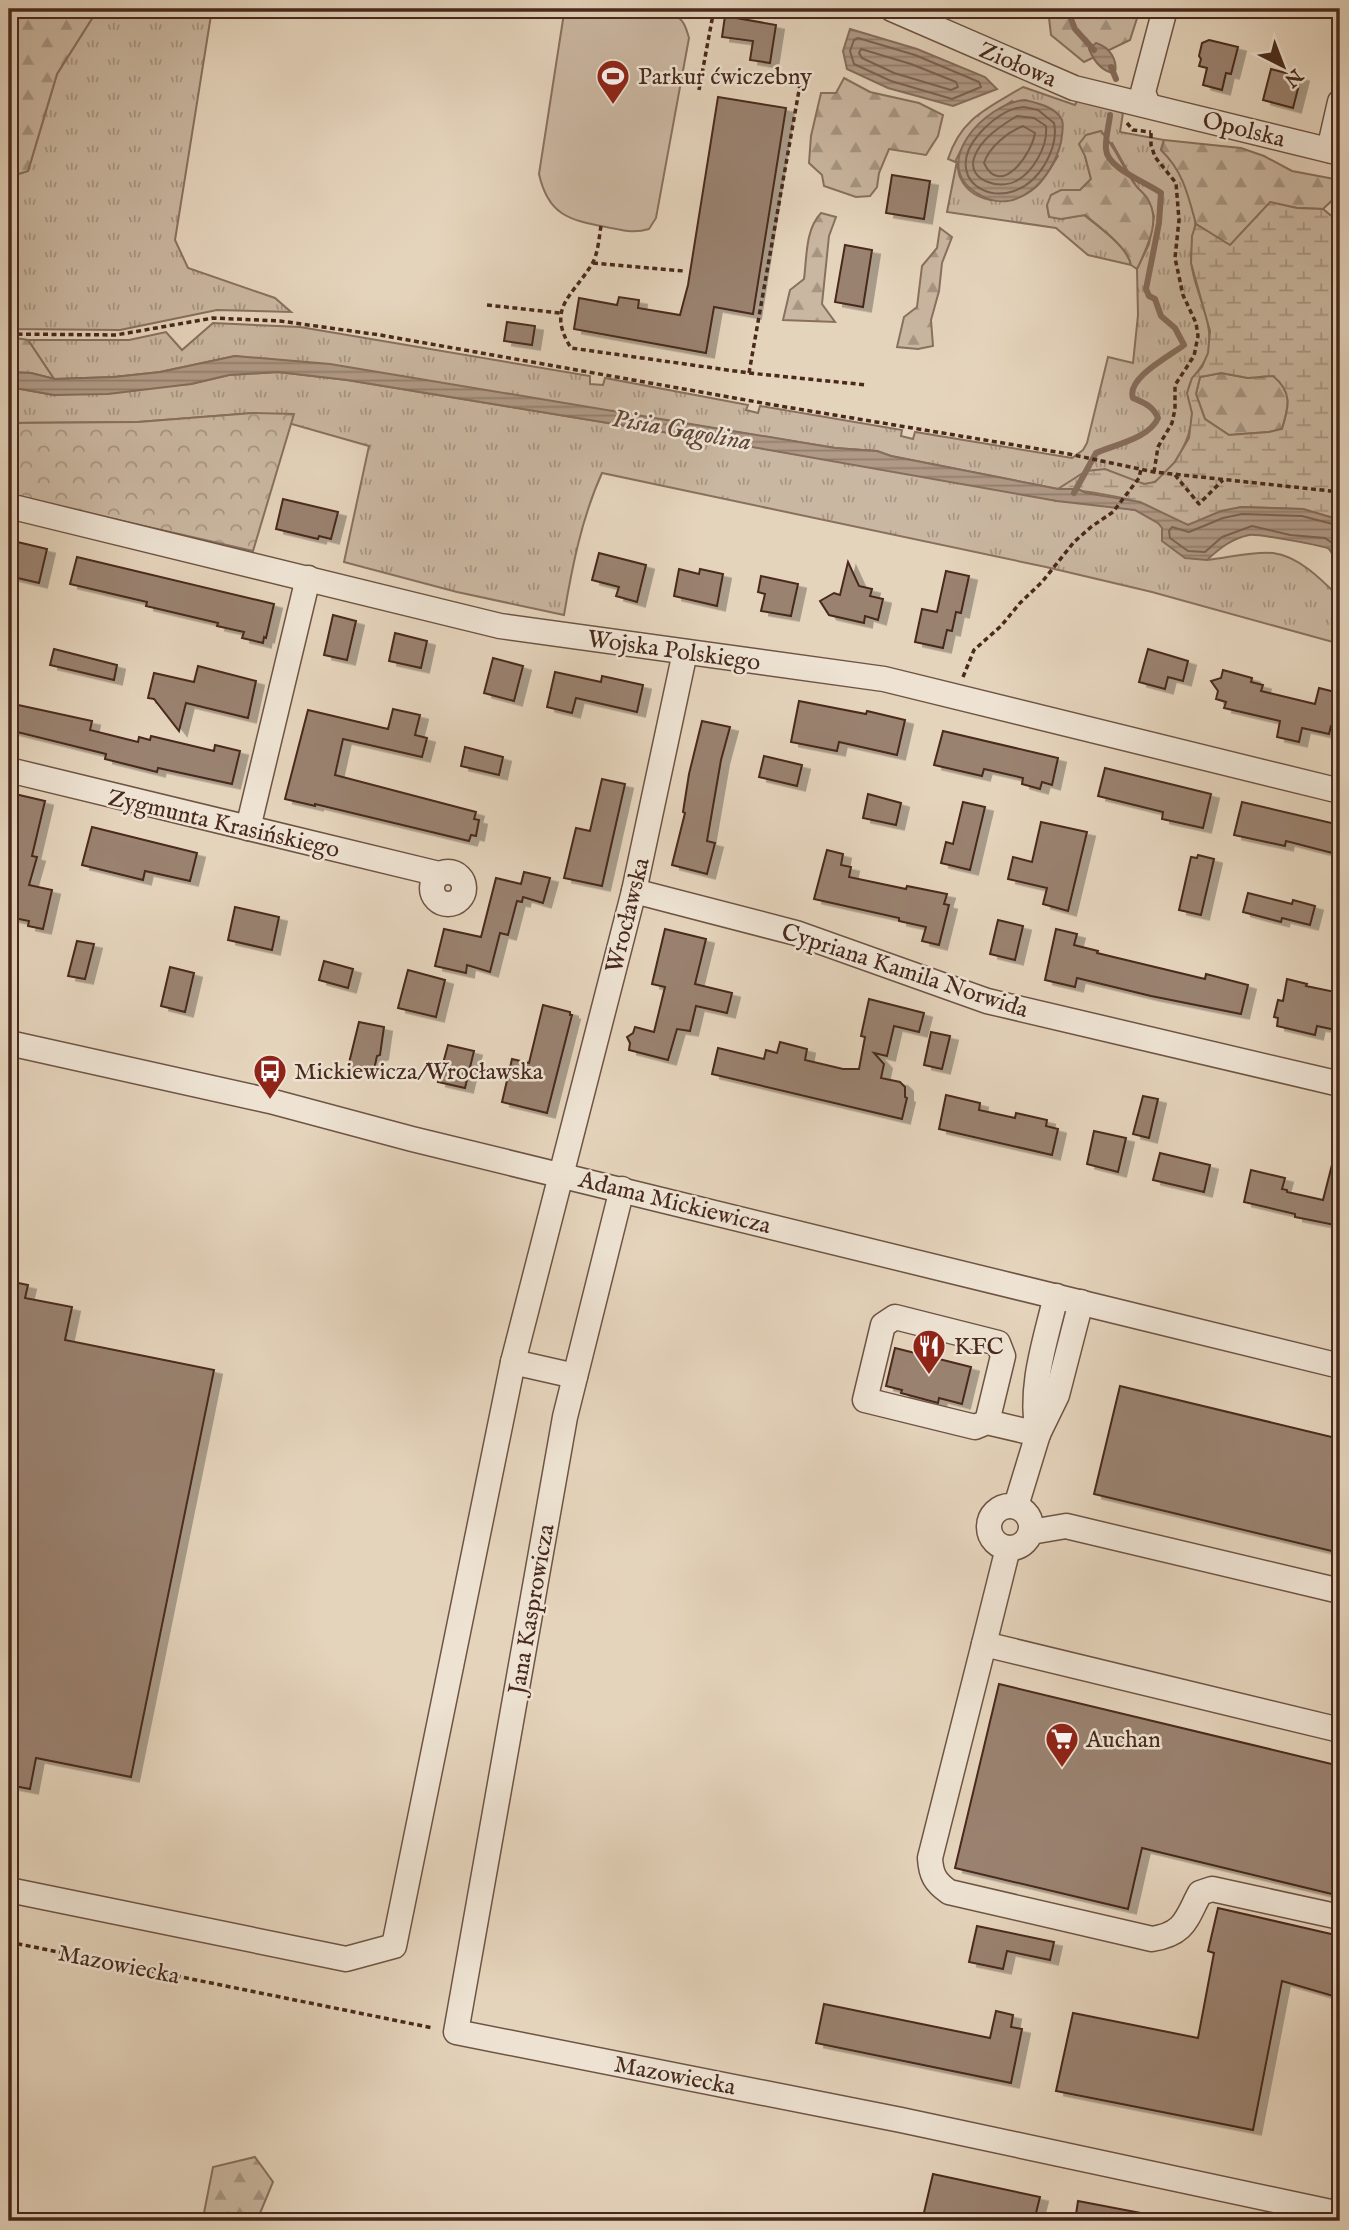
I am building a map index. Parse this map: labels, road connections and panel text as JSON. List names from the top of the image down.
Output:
{
  "streets": {
    "street": [
      "Ziołowa",
      "Opolska",
      "Wojska Polskiego",
      "Zygmunta Krasińskiego",
      "Wrocławska",
      "Cypriana Kamila Norwida",
      "Adama Mickiewicza",
      "Jana Kasprowicza",
      "Mazowiecka"
    ]
  },
  "crossings": [
    ["Ziołowa", "Opolska"],
    ["Wojska Polskiego", "Wrocławska"],
    ["Wrocławska", "Cypriana Kamila Norwida"],
    ["Wrocławska", "Adama Mickiewicza"],
    ["Adama Mickiewicza", "Jana Kasprowicza"],
    ["Jana Kasprowicza", "Mazowiecka"]
  ],
  "water": ["Pisia Gągolina"],
  "places": {
    "sports": ["Parkur ćwiczebny"],
    "bus stop": ["Mickiewicza/Wrocławska"],
    "restaurant": ["KFC"],
    "supermarket": ["Auchan"]
  },
  "north": "bottom right"
}
